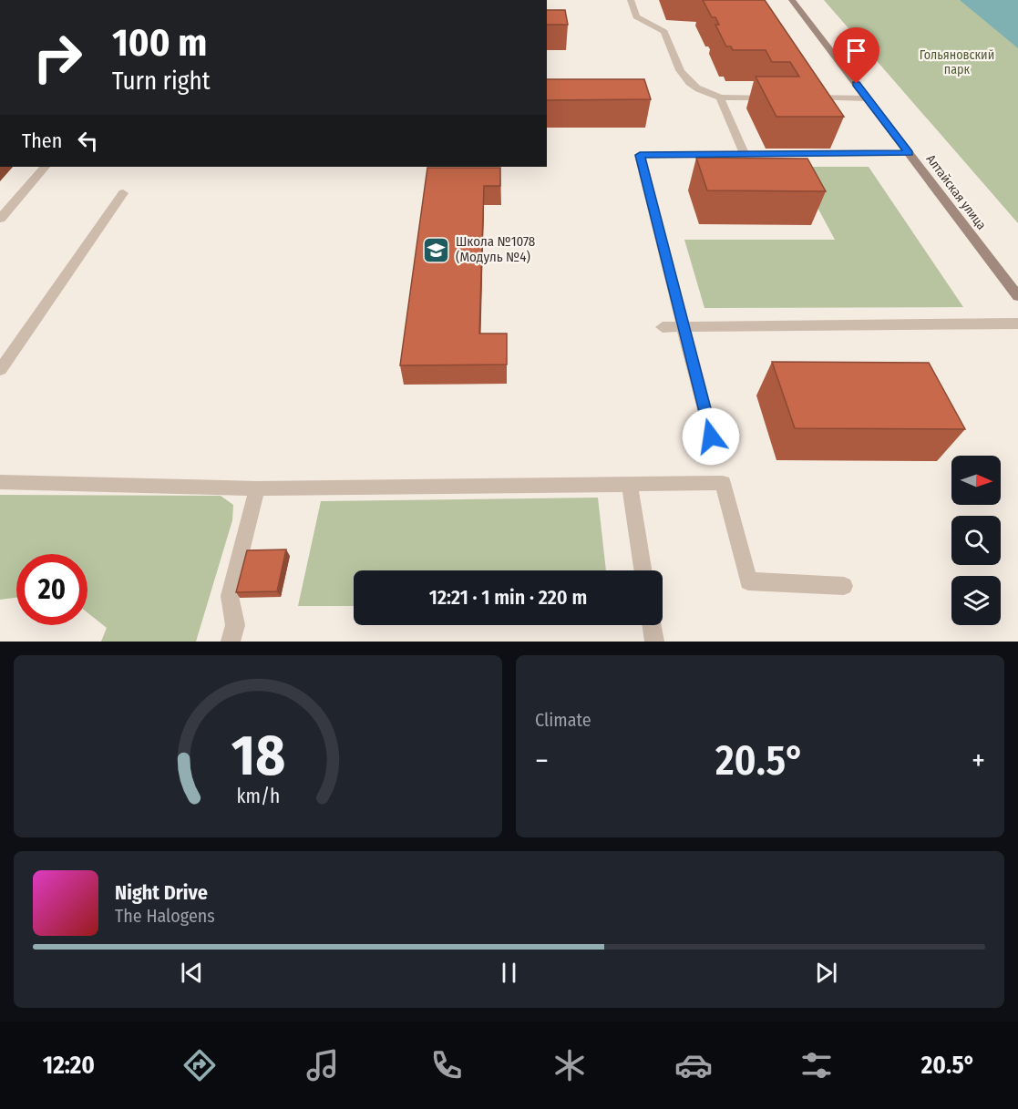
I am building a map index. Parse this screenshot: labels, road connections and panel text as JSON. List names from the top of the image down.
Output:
{
  "streets": {
    "street": ["Алтайская улица"]
  },
  "parks": ["Гольяновcкий парк"],
  "places": {
    "school or university": ["Школа №1078 (Модуль №4)"]
  },
  "north": "right",
  "page": {
    "turn": ["100 m", "Turn right"],
    "then": "Then",
    "limit": "20",
    "trip": "12:21 · 1 min · 220 m",
    "tile": "Climate",
    "heat": ["−", "20.5°", "+"],
    "song": ["Night Drive", "The Halogens"],
    "tabs": ["12:20", "20.5°"],
    "gauge": ["18", "km/h"]
  }
}
